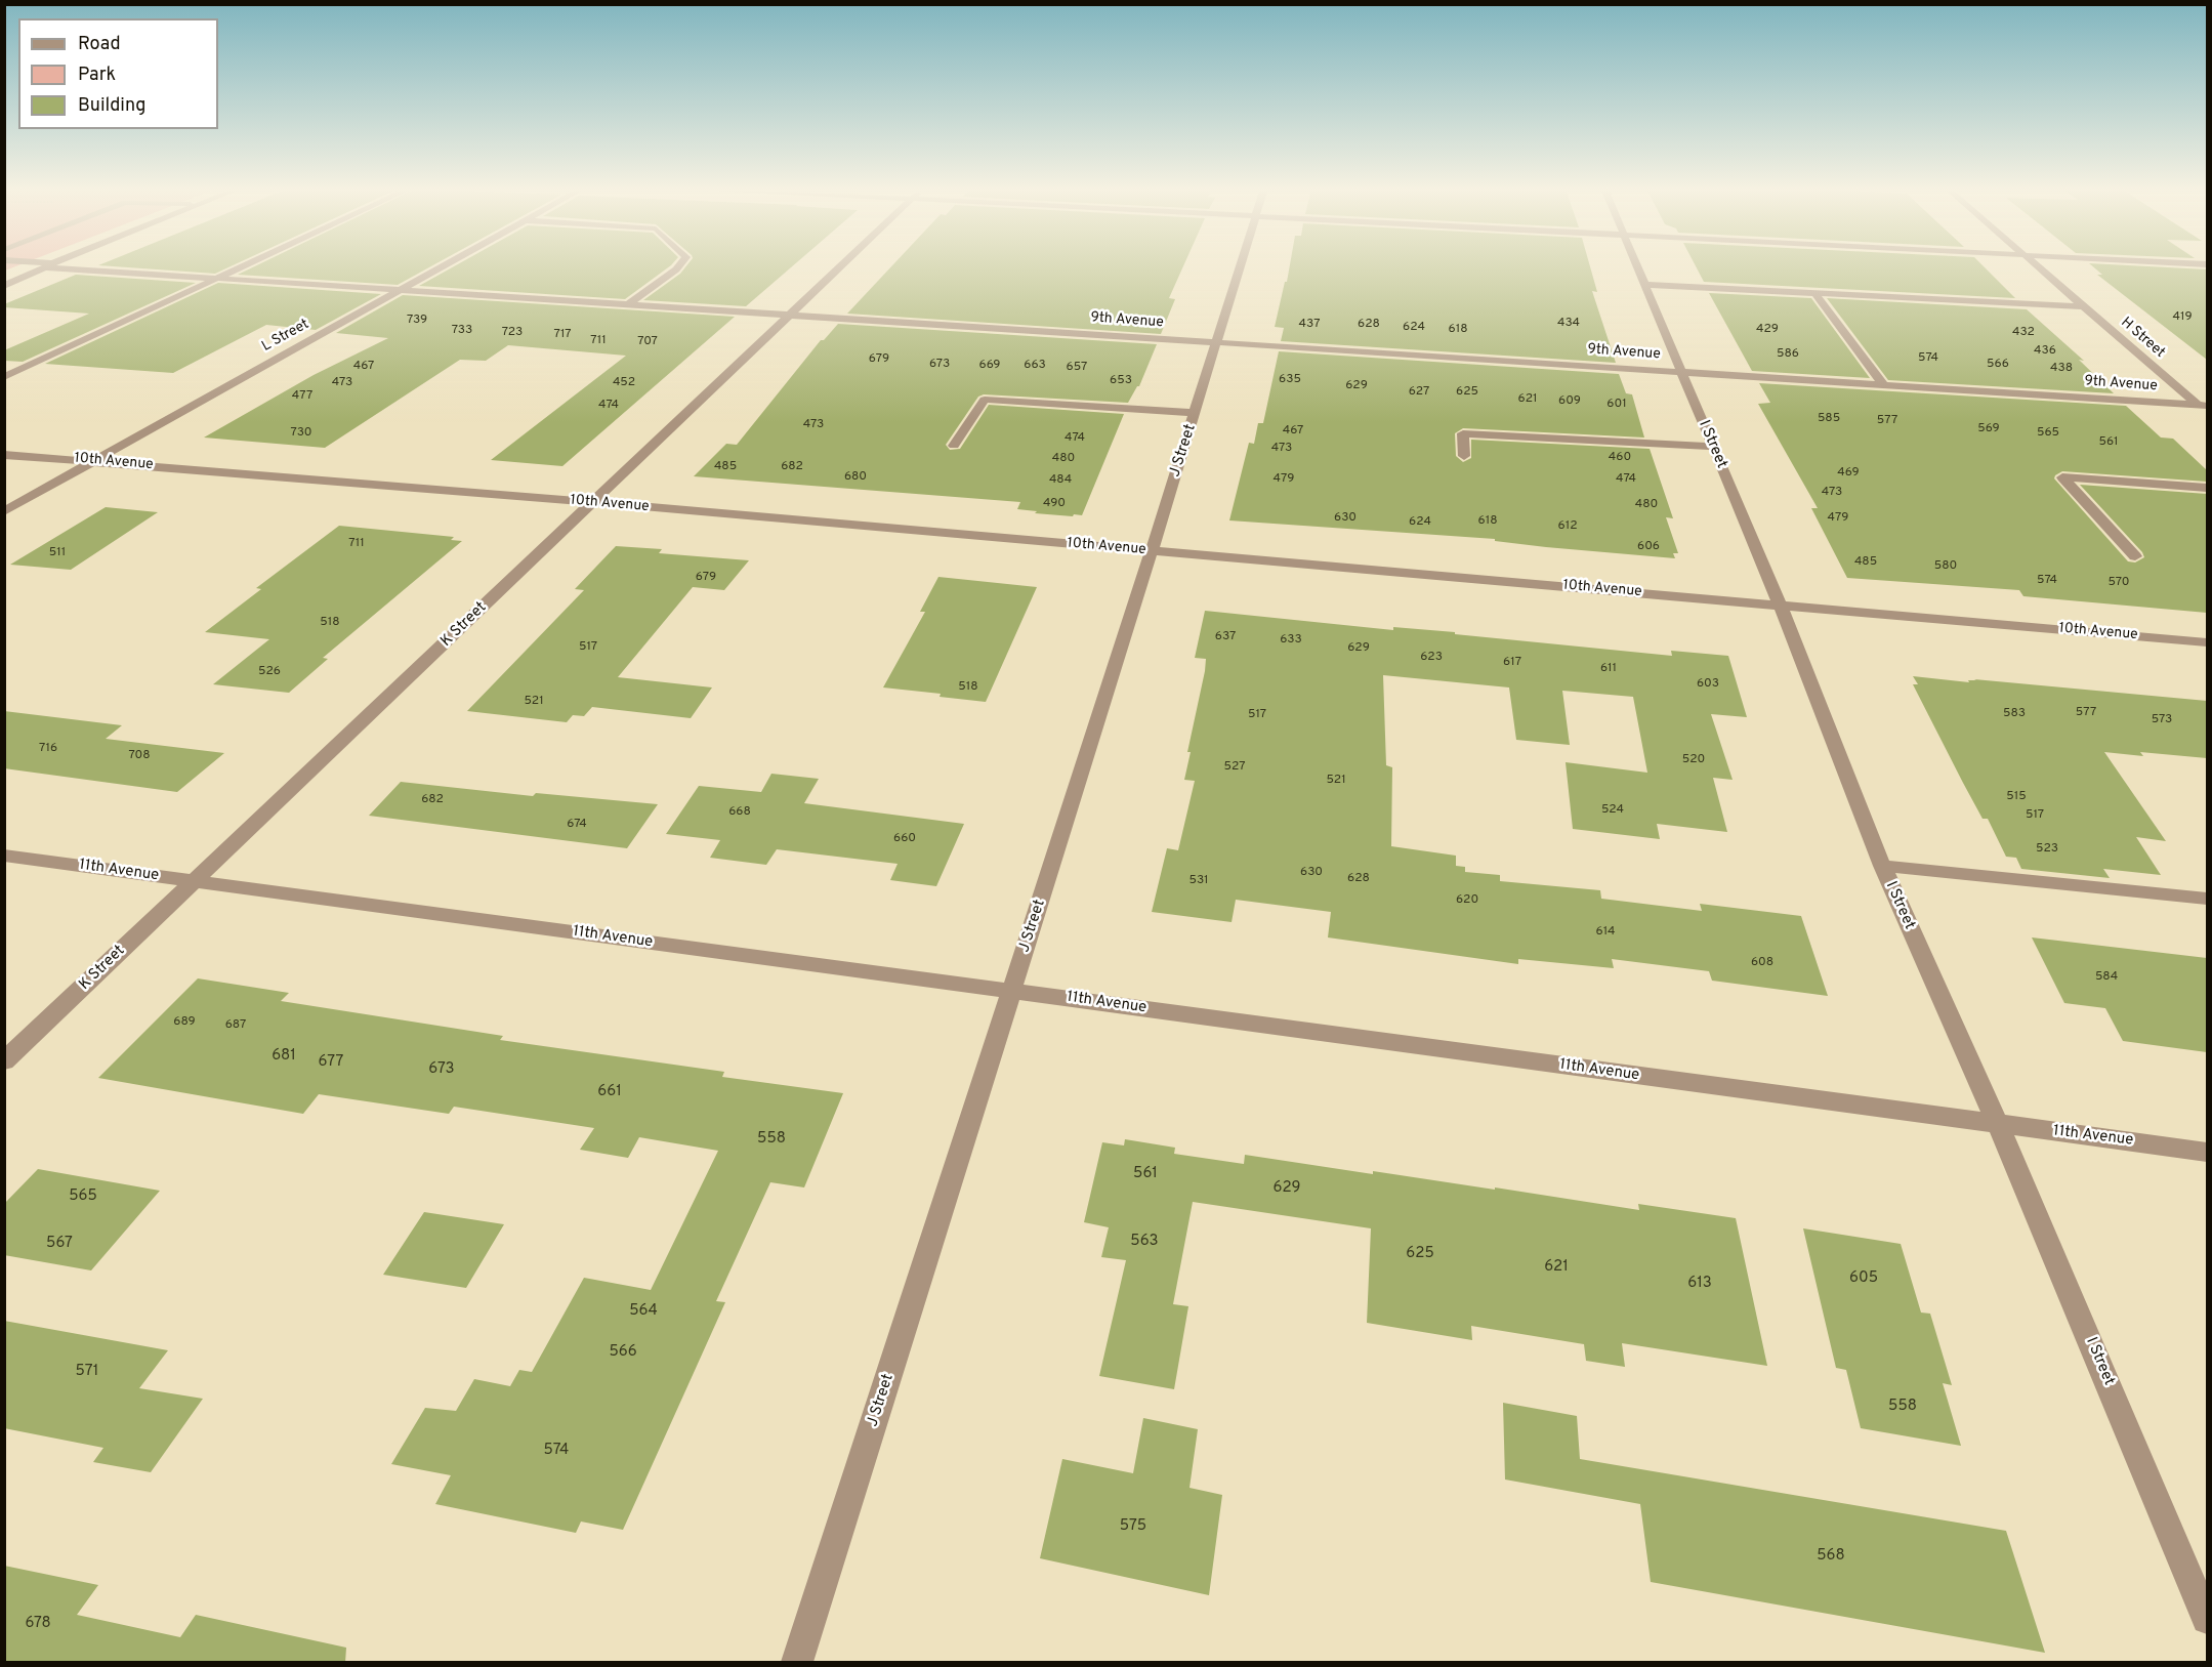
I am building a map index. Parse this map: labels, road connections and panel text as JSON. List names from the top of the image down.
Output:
{
  "streets": {
    "street": [
      "9th Avenue",
      "L Street",
      "H Street",
      "I Street",
      "J Street",
      "10th Avenue",
      "K Street",
      "11th Avenue"
    ]
  },
  "crossings": [
    ["9th Avenue", "L Street"],
    ["9th Avenue", "H Street"],
    ["9th Avenue", "I Street"],
    ["9th Avenue", "J Street"],
    ["9th Avenue", "K Street"],
    ["L Street", "10th Avenue"],
    ["I Street", "10th Avenue"],
    ["I Street", "11th Avenue"],
    ["J Street", "10th Avenue"],
    ["J Street", "11th Avenue"],
    ["10th Avenue", "K Street"],
    ["K Street", "11th Avenue"]
  ],
  "house_numbers": [
    "419",
    "739",
    "434",
    "437",
    "628",
    "624",
    "618",
    "429",
    "733",
    "723",
    "432",
    "717",
    "711",
    "707",
    "436",
    "586",
    "574",
    "679",
    "673",
    "566",
    "669",
    "663",
    "467",
    "657",
    "438",
    "635",
    "653",
    "473",
    "452",
    "629",
    "627",
    "625",
    "477",
    "621",
    "609",
    "601",
    "474",
    "585",
    "577",
    "473",
    "569",
    "467",
    "730",
    "565",
    "474",
    "561",
    "473",
    "460",
    "480",
    "485",
    "682",
    "469",
    "680",
    "479",
    "474",
    "484",
    "473",
    "490",
    "480",
    "630",
    "479",
    "618",
    "624",
    "612",
    "711",
    "606",
    "511",
    "485",
    "580",
    "679",
    "574",
    "570",
    "518",
    "637",
    "633",
    "517",
    "629",
    "623",
    "617",
    "611",
    "526",
    "603",
    "518",
    "521",
    "577",
    "583",
    "517",
    "573",
    "716",
    "708",
    "520",
    "527",
    "521",
    "515",
    "682",
    "524",
    "668",
    "517",
    "674",
    "660",
    "523",
    "630",
    "628",
    "531",
    "620",
    "614",
    "608",
    "584",
    "689",
    "687",
    "681",
    "677",
    "673",
    "661",
    "558",
    "561",
    "629",
    "565",
    "563",
    "567",
    "625",
    "621",
    "605",
    "613",
    "564",
    "566",
    "571",
    "558",
    "574",
    "575",
    "568",
    "678"
  ],
  "legend": ["Road", "Park", "Building"]
}
